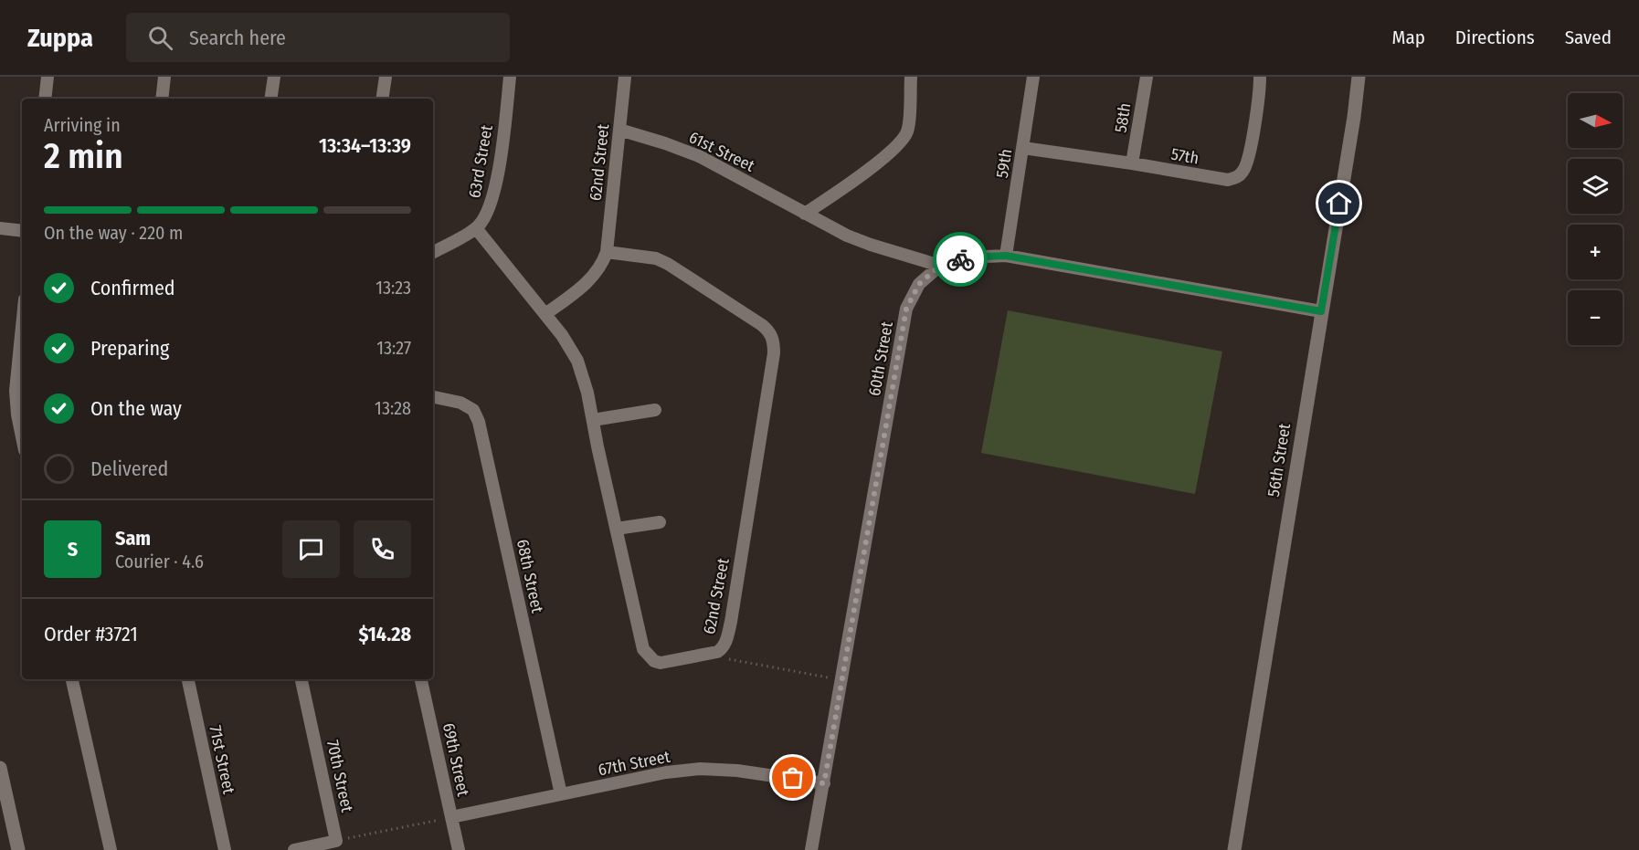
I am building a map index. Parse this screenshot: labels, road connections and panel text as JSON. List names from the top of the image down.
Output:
{
  "streets": {
    "street": [
      "58th",
      "61st Street",
      "57th",
      "63rd Street",
      "62nd Street",
      "59th",
      "60th Street",
      "56th Street",
      "68th Street",
      "71st Street",
      "69th Street",
      "67th Street",
      "70th Street"
    ]
  },
  "crossings": [
    ["58th", "57th"],
    ["61st Street", "62nd Street"],
    ["61st Street", "60th Street"],
    ["57th", "59th"],
    ["63rd Street", "62nd Street"],
    ["59th", "60th Street"],
    ["60th Street", "56th Street"],
    ["60th Street", "67th Street"],
    ["68th Street", "67th Street"],
    ["69th Street", "67th Street"]
  ],
  "north": "right",
  "page": {
    "header": "Zuppa",
    "search": "Search here",
    "nav": ["Map", "Directions", "Saved"],
    "map_buttons": ["+", "−"],
    "heading": ["2 min", "Arriving in", "13:34–13:39"],
    "panel": [
      "Sam",
      "Courier · 4.6",
      "Order #3721",
      "$14.28"
    ],
    "bar": "On the way · 220 m",
    "list": [
      ["Confirmed", "13:23"],
      ["Preparing", "13:27"],
      ["On the way", "13:28"],
      "Delivered"
    ],
    "round": "S"
  }
}
